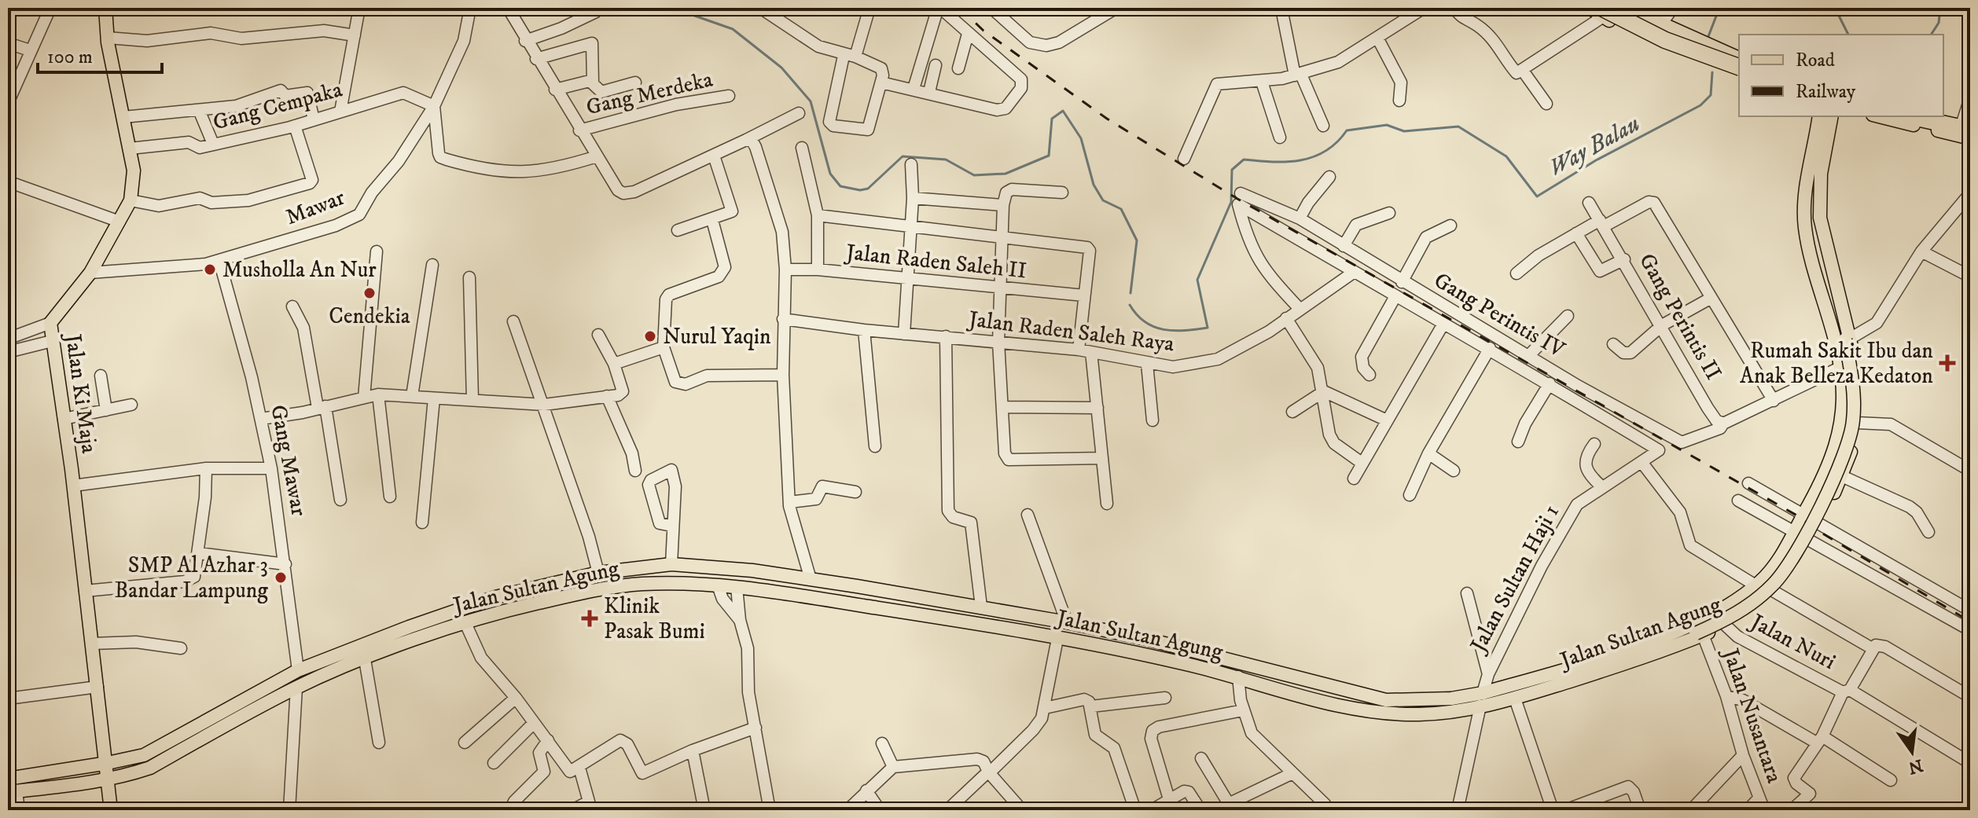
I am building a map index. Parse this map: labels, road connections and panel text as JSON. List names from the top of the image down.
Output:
{
  "streets": {
    "main road": ["Jalan Ki Maja", "Jalan Sultan Agung"],
    "street": [
      "Gang Merdeka",
      "Gang Cempaka",
      "Mawar",
      "Jalan Raden Saleh II",
      "Gang Perintis IV",
      "Gang Perintis II",
      "Jalan Raden Saleh Raya",
      "Gang Mawar",
      "Jalan Sultan Haji 1",
      "Jalan Nuri",
      "Jalan Nusantara"
    ]
  },
  "crossings": [
    ["Gang Cempaka", "Mawar"],
    ["Gang Cempaka", "Jalan Ki Maja"],
    ["Mawar", "Jalan Ki Maja"],
    ["Mawar", "Gang Mawar"],
    ["Gang Perintis IV", "Gang Perintis II"],
    ["Jalan Ki Maja", "Jalan Sultan Agung"],
    ["Gang Mawar", "Jalan Sultan Agung"],
    ["Jalan Sultan Haji 1", "Jalan Sultan Agung"],
    ["Jalan Sultan Agung", "Jalan Nuri"],
    ["Jalan Sultan Agung", "Jalan Nusantara"]
  ],
  "water": ["Way Balau"],
  "places": {
    "other": [
      "Musholla An Nur",
      "Cendekia",
      "Nurul Yaqin",
      "SMP Al Azhar 3 Bandar Lampung"
    ],
    "health": ["Rumah Sakit Ibu dan Anak Belleza Kedaton", "Klinik Pasak Bumi"]
  },
  "legend": ["Road", "Railway"],
  "scale_bar": "100 m",
  "north": "bottom"
}
